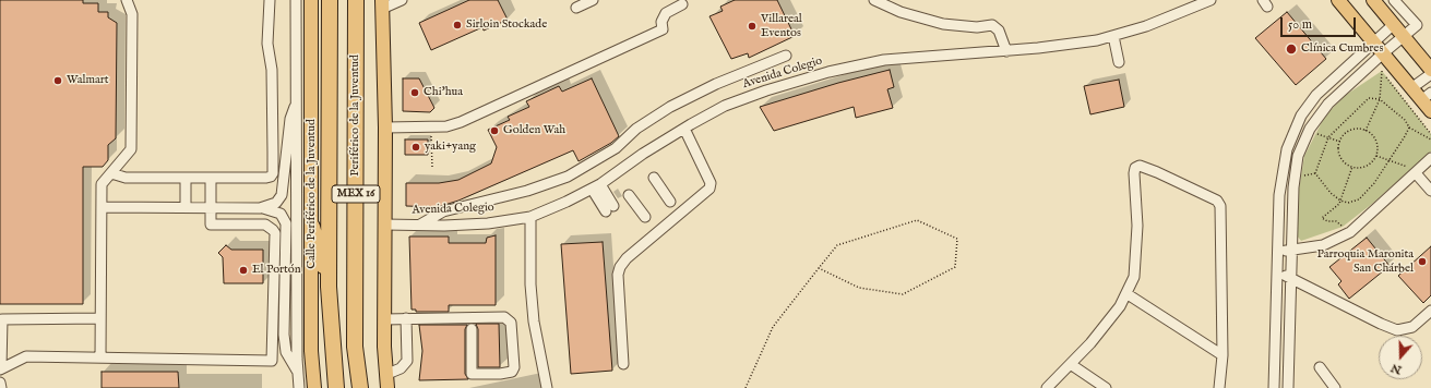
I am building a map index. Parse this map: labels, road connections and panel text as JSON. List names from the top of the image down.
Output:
{
  "streets": {
    "highway": ["Periférico de la Juventud", "MEX 16"],
    "main road": ["Calle Periférico de la Juventud"],
    "street": ["Avenida Colegio"]
  },
  "places": [
    "Sirloin Stockade",
    "Villareal Eventos",
    "Clínica Cumbres",
    "Walmart",
    "Chi'hua",
    "Golden Wah",
    "yaki+yang",
    "Parroquia Maronita San Chárbel",
    "El Portón"
  ],
  "scale_bar": "50 m",
  "north": "bottom"
}
